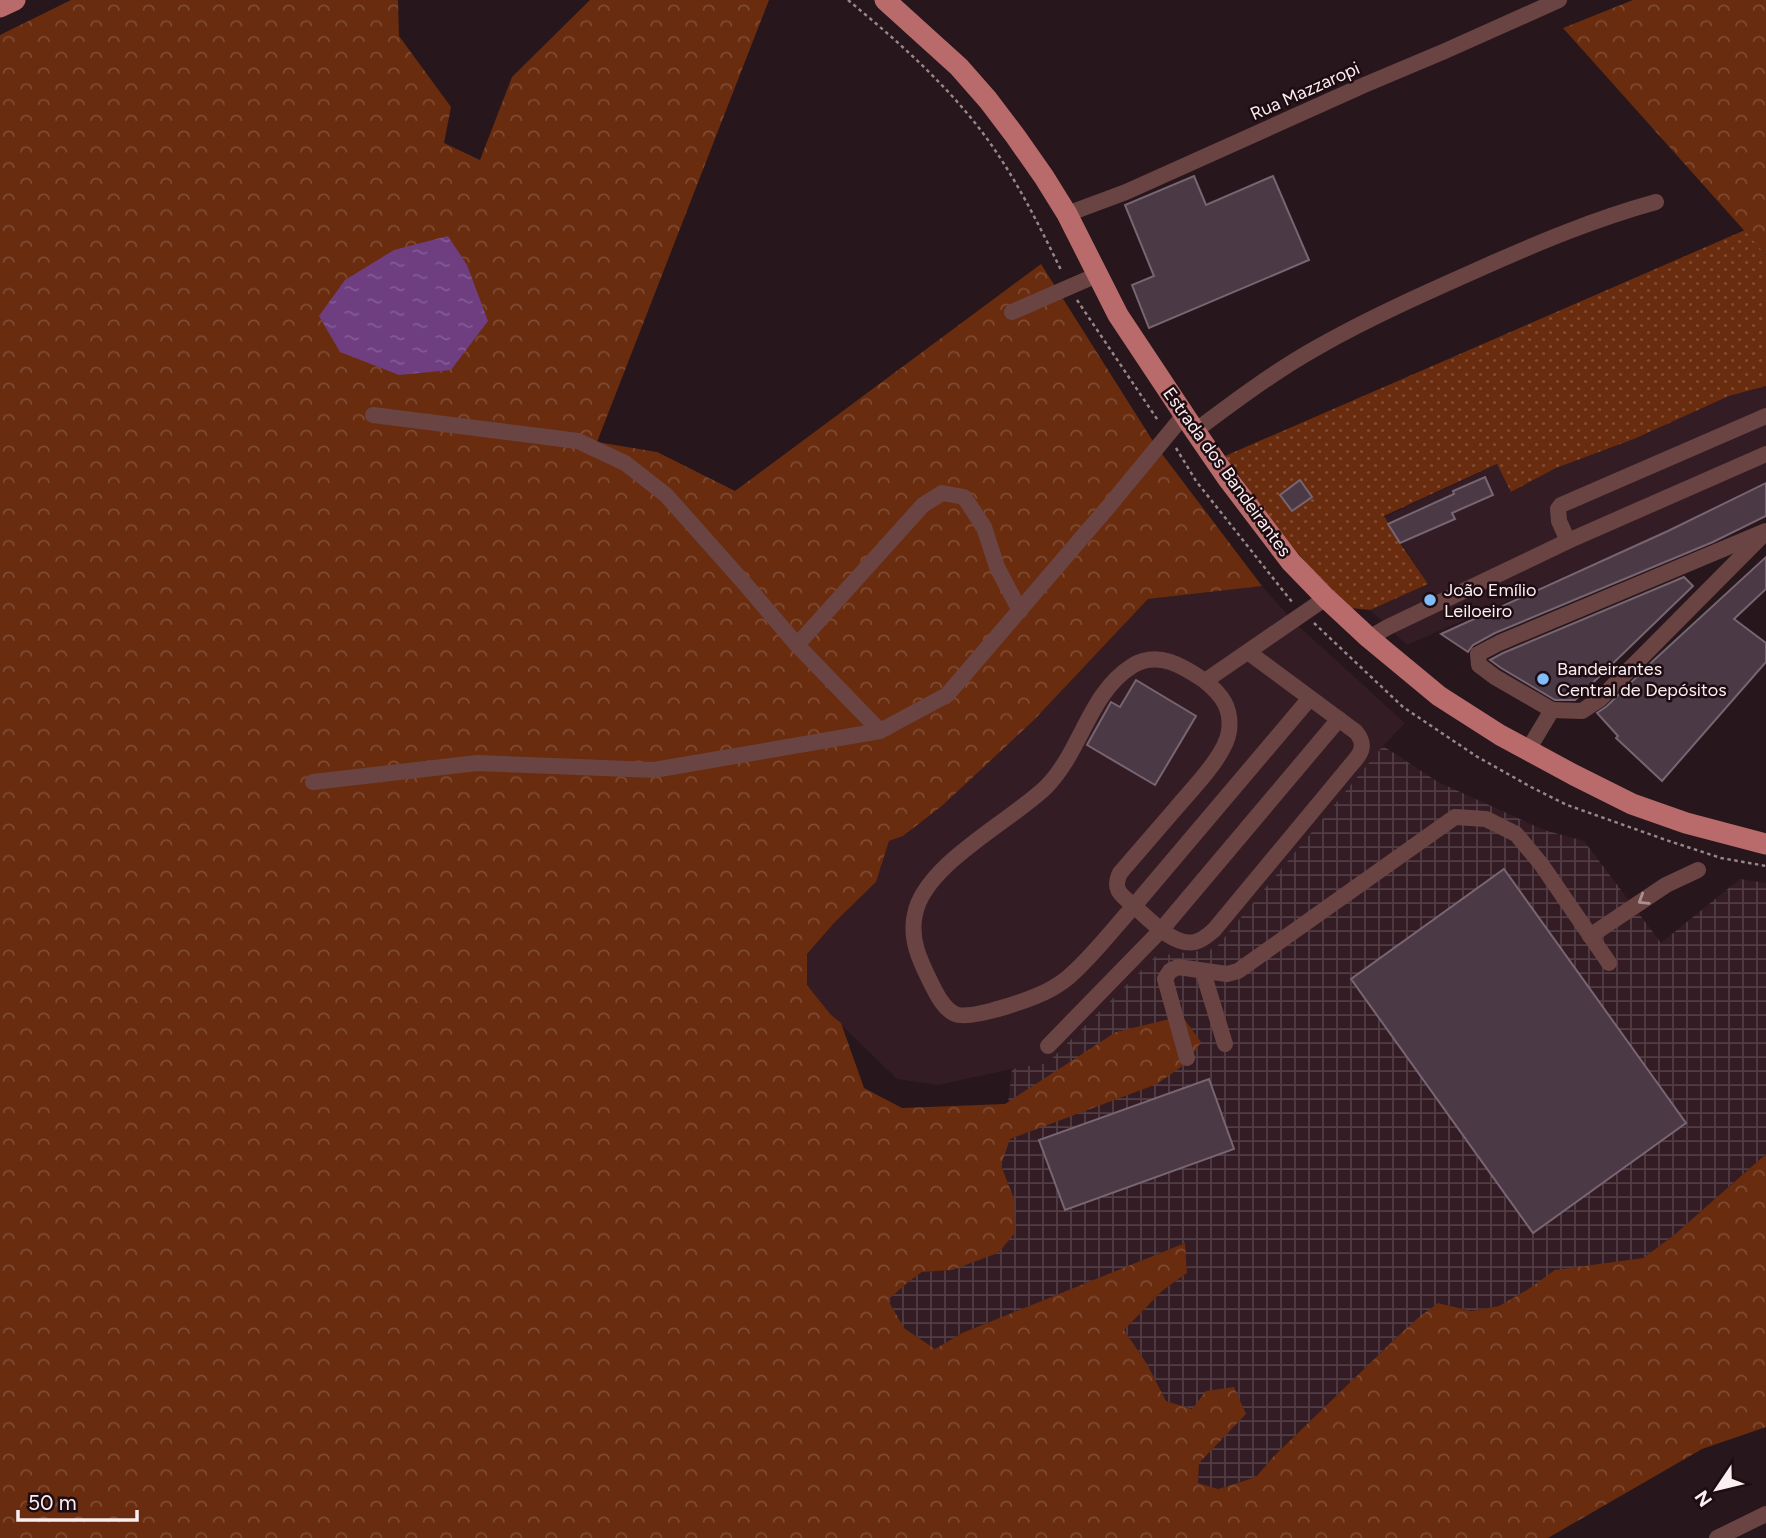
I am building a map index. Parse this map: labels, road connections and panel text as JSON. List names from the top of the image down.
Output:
{
  "streets": {
    "main road": ["Estrada dos Bandeirantes"],
    "street": ["Rua Mazzaropi"]
  },
  "crossings": [
    ["Rua Mazzaropi", "Estrada dos Bandeirantes"]
  ],
  "places": ["João Emílio Leiloeiro", "Bandeirantes Central de Depósitos"],
  "scale_bar": "50 m",
  "north": "bottom left"
}
